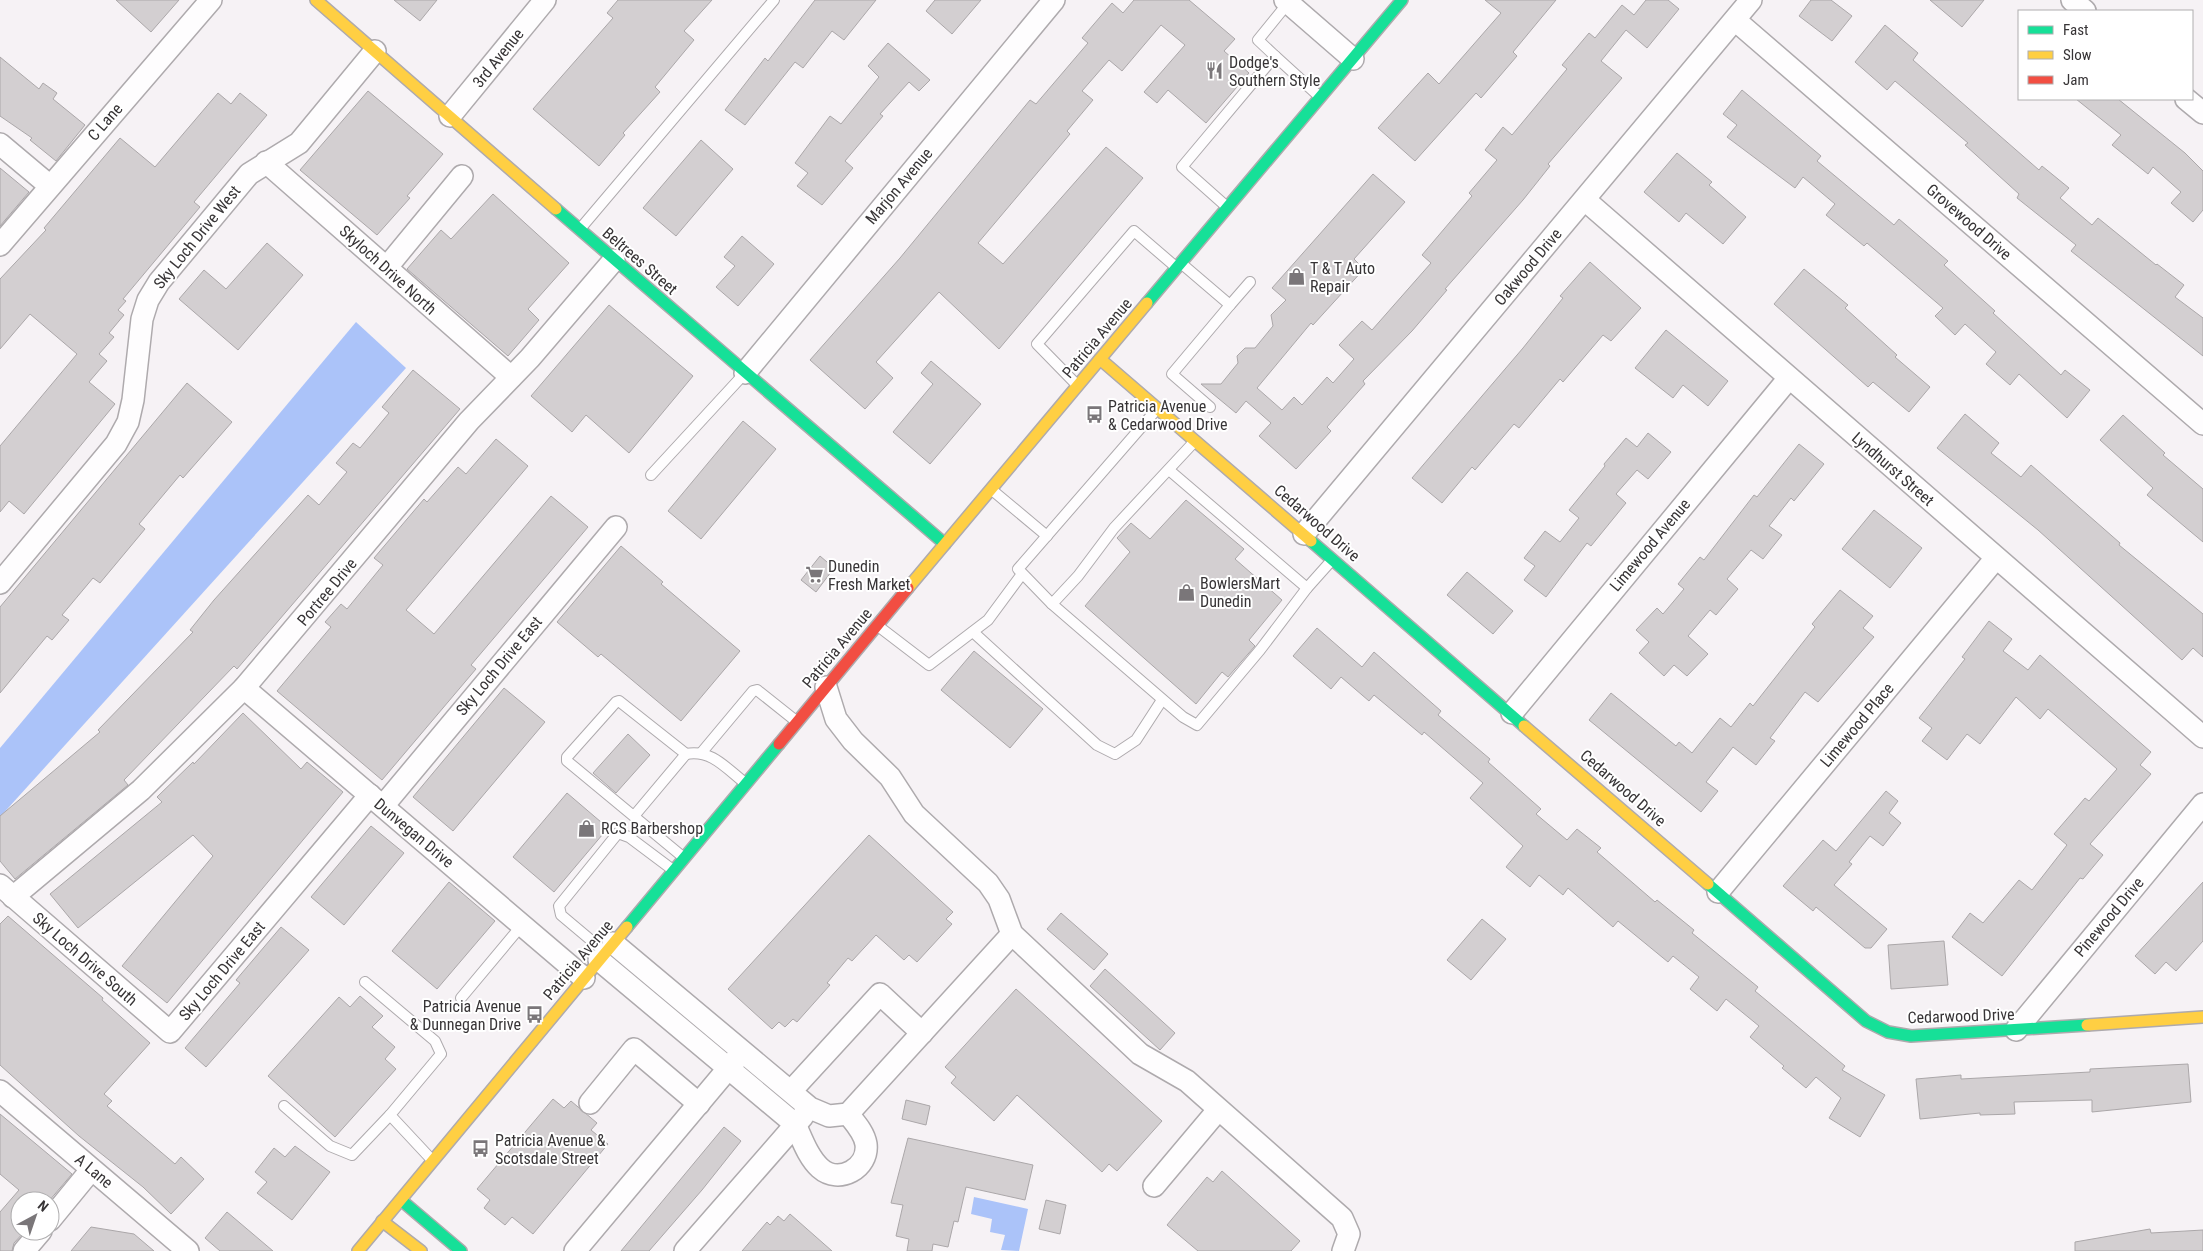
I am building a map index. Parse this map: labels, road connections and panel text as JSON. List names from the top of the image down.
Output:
{
  "streets": {
    "street": [
      "3rd Avenue",
      "C Lane",
      "Marjon Avenue",
      "Grovewood Drive",
      "Sky Loch Drive West",
      "Beltrees Street",
      "Oakwood Drive",
      "Skyloch Drive North",
      "Patricia Avenue",
      "Lyndhurst Street",
      "Cedarwood Drive",
      "Limewood Avenue",
      "Portree Drive",
      "Sky Loch Drive East",
      "Limewood Place",
      "Dunvegan Drive",
      "Pinewood Drive",
      "Sky Loch Drive South",
      "A Lane"
    ]
  },
  "crossings": [
    ["3rd Avenue", "Beltrees Street"],
    ["Marjon Avenue", "Beltrees Street"],
    ["Grovewood Drive", "Oakwood Drive"],
    ["Sky Loch Drive West", "Beltrees Street"],
    ["Sky Loch Drive West", "Skyloch Drive North"],
    ["Beltrees Street", "Patricia Avenue"],
    ["Beltrees Street", "Portree Drive"],
    ["Oakwood Drive", "Lyndhurst Street"],
    ["Oakwood Drive", "Cedarwood Drive"],
    ["Skyloch Drive North", "Portree Drive"],
    ["Patricia Avenue", "Cedarwood Drive"],
    ["Patricia Avenue", "Dunvegan Drive"],
    ["Lyndhurst Street", "Limewood Avenue"],
    ["Lyndhurst Street", "Limewood Place"],
    ["Cedarwood Drive", "Limewood Avenue"],
    ["Cedarwood Drive", "Limewood Place"],
    ["Cedarwood Drive", "Pinewood Drive"],
    ["Portree Drive", "Dunvegan Drive"],
    ["Portree Drive", "Sky Loch Drive South"],
    ["Sky Loch Drive East", "Dunvegan Drive"],
    ["Sky Loch Drive East", "Sky Loch Drive South"]
  ],
  "places": {
    "restaurant": ["Dodge's Southern Style"],
    "shop": ["T & T Auto Repair", "BowlersMart Dunedin", "RCS Barbershop"],
    "bus stop": ["Patricia Avenue & Cedarwood Drive", "Patricia Avenue & Dunnegan Drive", "Patricia Avenue & Scotsdale Street"],
    "supermarket": ["Dunedin Fresh Market"]
  },
  "legend": ["Fast", "Slow", "Jam"],
  "north": "top right"
}
